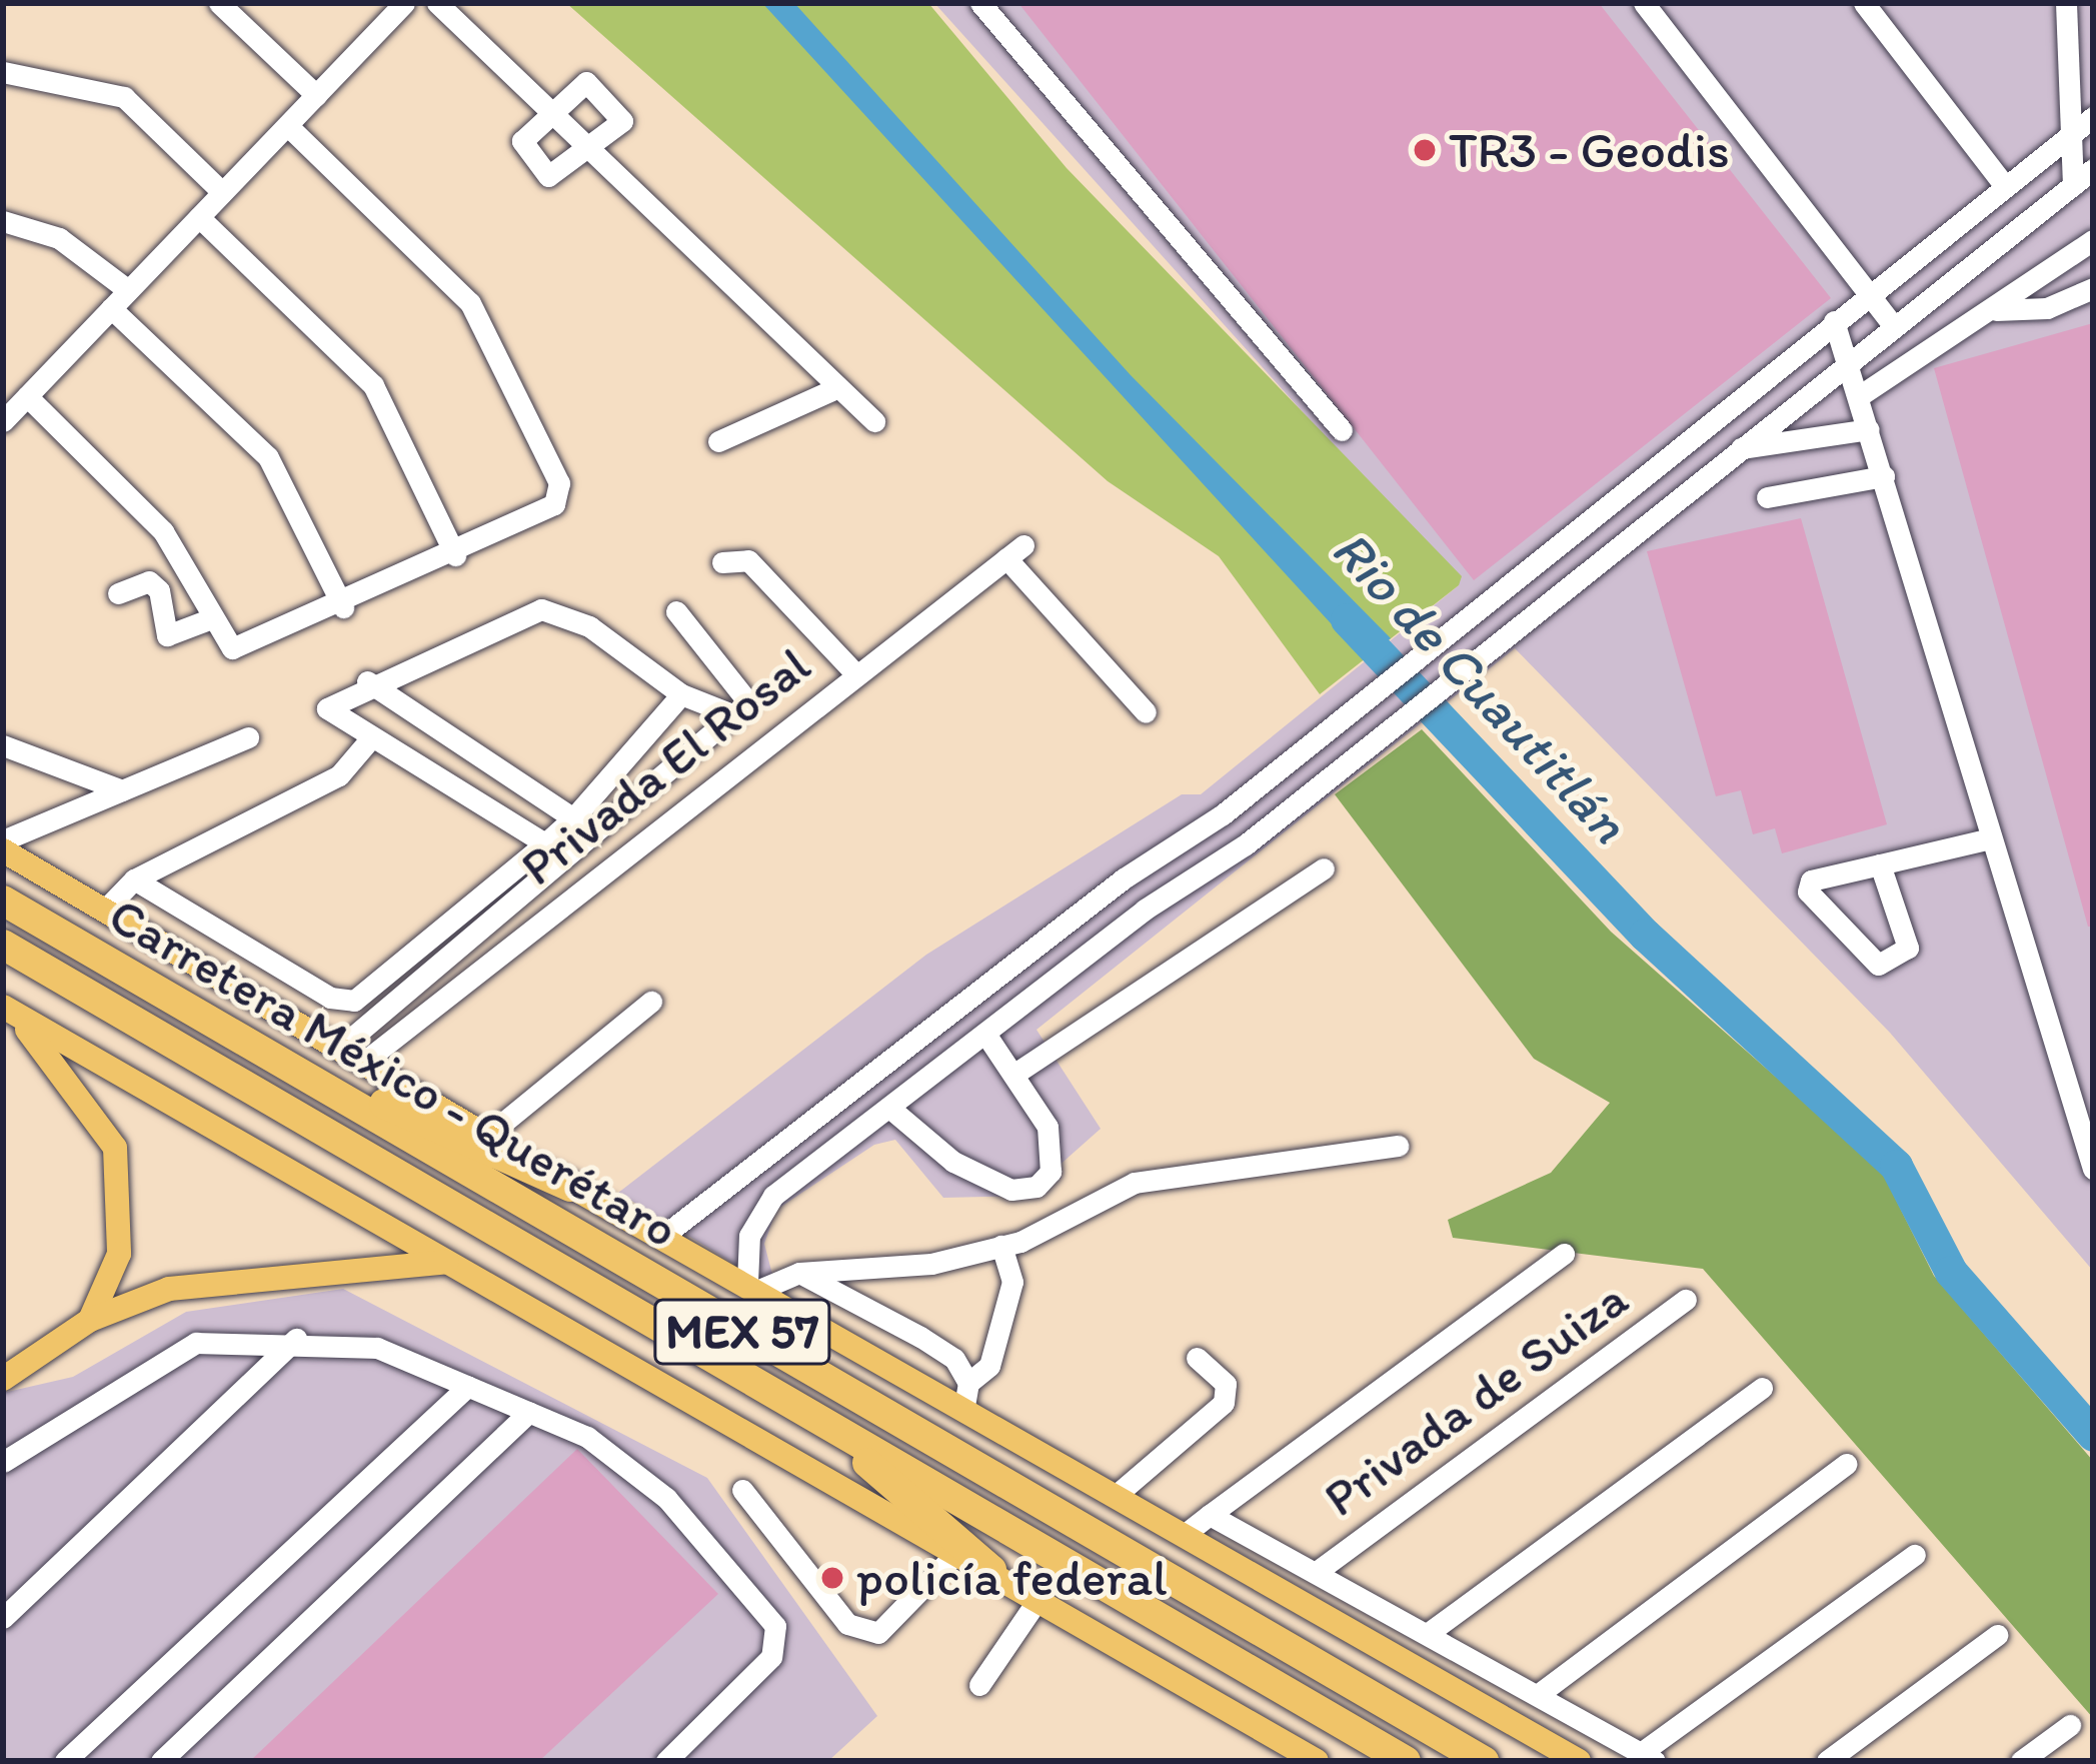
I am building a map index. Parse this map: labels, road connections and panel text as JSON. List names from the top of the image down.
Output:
{
  "streets": {
    "highway": ["Carretera México - Querétaro", "MEX 57"],
    "street": ["Privada El Rosal", "Privada de Suiza"]
  },
  "water": ["Rio de Cuautitlán"],
  "places": ["TR3 - Geodis", "policía federal"]
}
